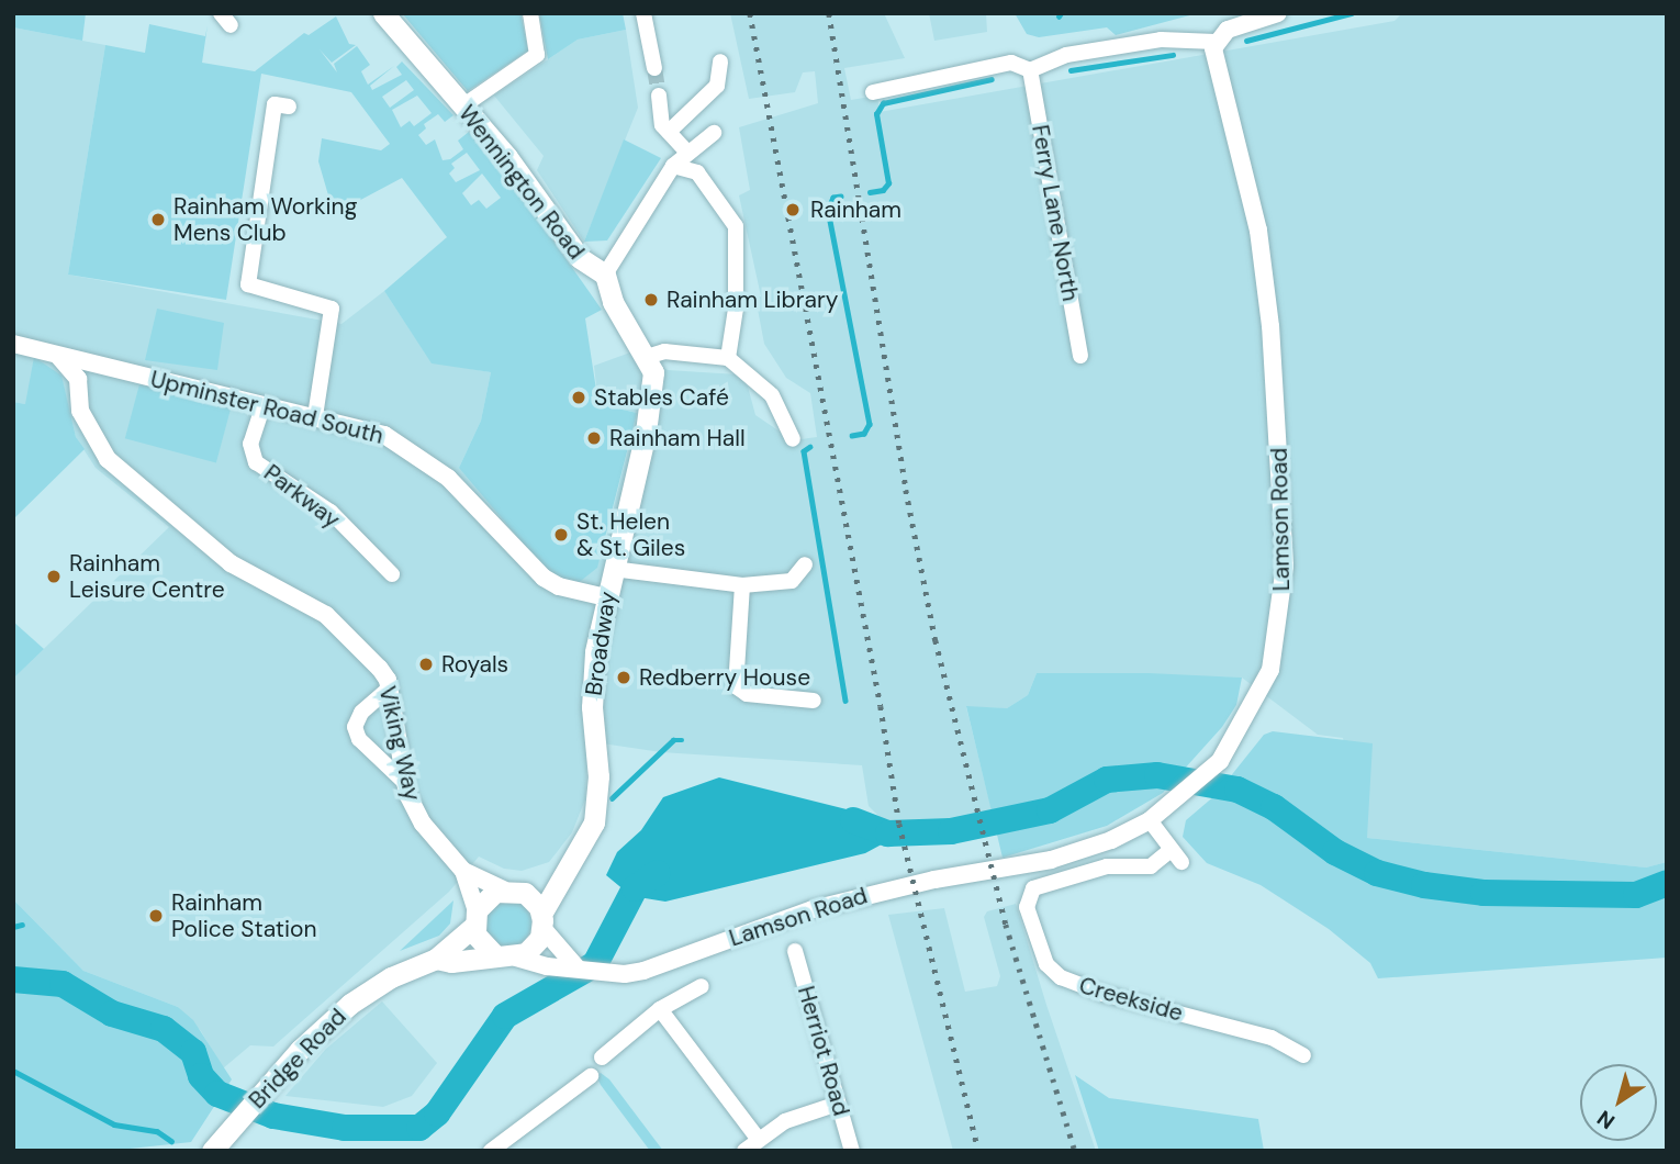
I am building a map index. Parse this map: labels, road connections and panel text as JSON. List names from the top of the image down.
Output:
{
  "streets": {
    "main road": ["Wennington Road", "Broadway", "Bridge Road"],
    "street": [
      "Ferry Lane North",
      "Upminster Road South",
      "Parkway",
      "Lamson Road",
      "Viking Way",
      "Creekside",
      "Herriot Road"
    ]
  },
  "crossings": [
    ["Wennington Road", "Broadway"],
    ["Upminster Road South", "Parkway"],
    ["Upminster Road South", "Broadway"],
    ["Lamson Road", "Creekside"],
    ["Lamson Road", "Bridge Road"],
    ["Broadway", "Bridge Road"]
  ],
  "places": [
    "Rainham",
    "Rainham Working Mens Club",
    "Rainham Library",
    "Stables Café",
    "Rainham Hall",
    "St. Helen & St. Giles",
    "Rainham Leisure Centre",
    "Royals",
    "Redberry House",
    "Rainham Police Station"
  ],
  "north": "bottom left"
}
